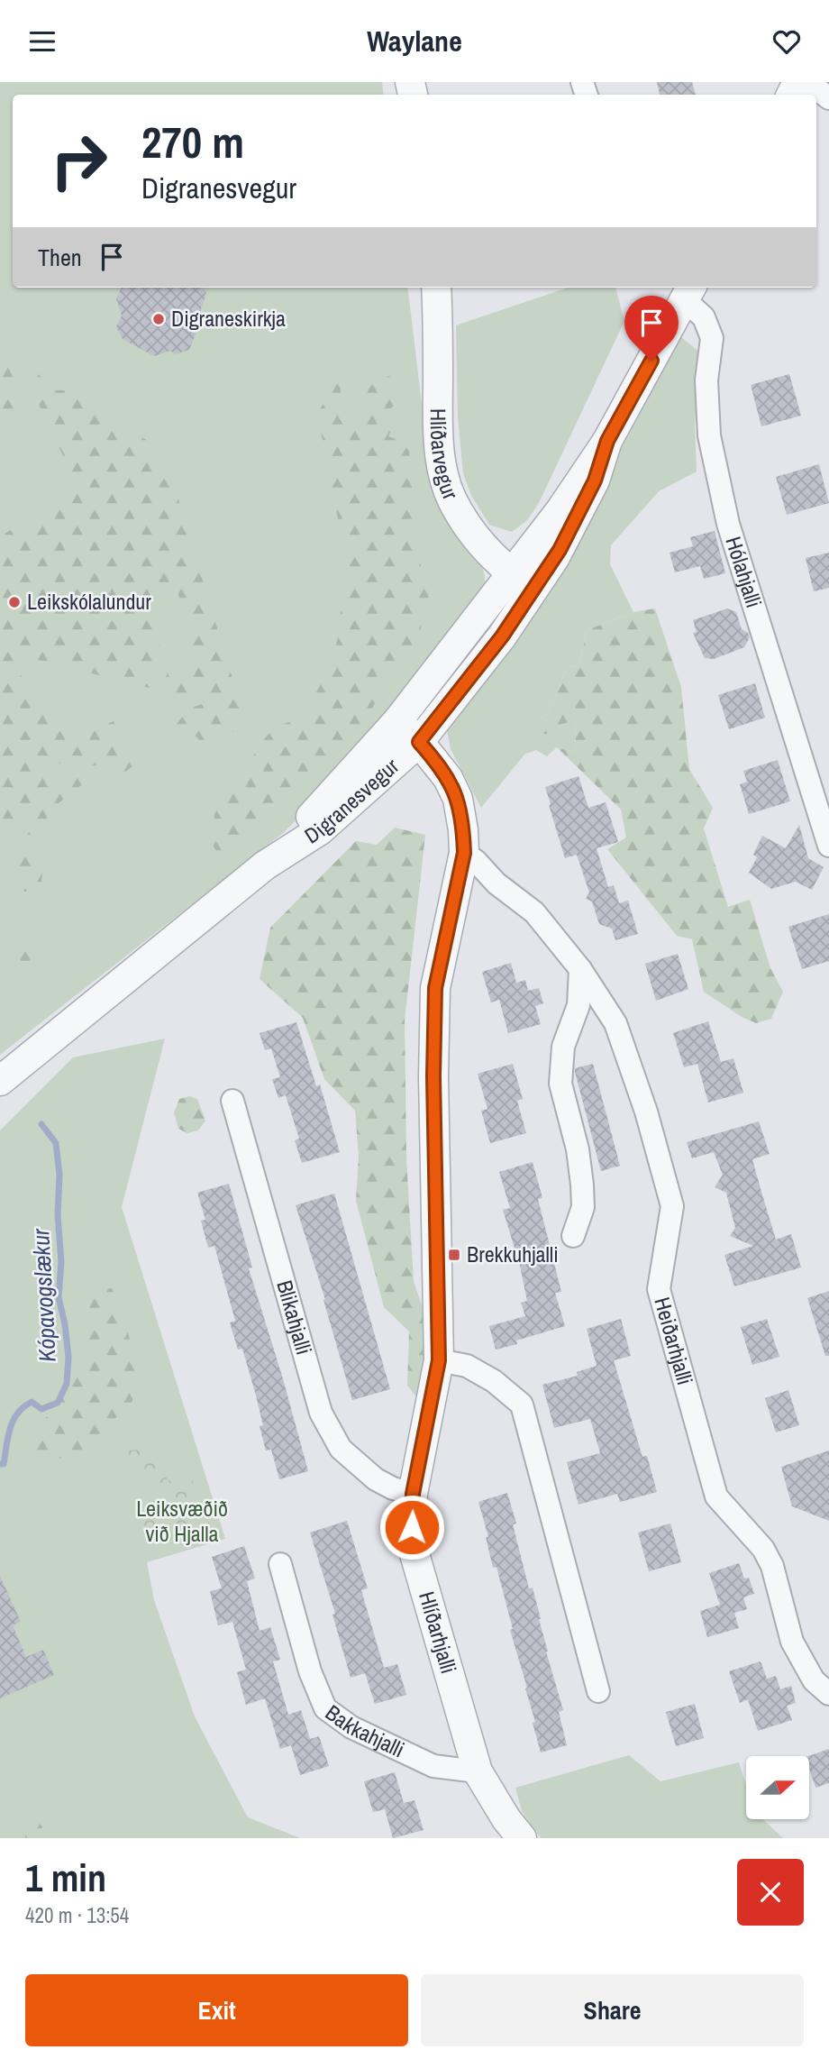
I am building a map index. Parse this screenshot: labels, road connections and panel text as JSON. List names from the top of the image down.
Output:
{
  "streets": {
    "street": [
      "Hlíðarvegur",
      "Hólahjalli",
      "Digranesvegur",
      "Blikahjalli",
      "Heiðarhjalli",
      "Hlíðarhjalli",
      "Bakkahjalli"
    ]
  },
  "crossings": [
    ["Hlíðarvegur", "Digranesvegur"],
    ["Hólahjalli", "Digranesvegur"],
    ["Digranesvegur", "Hlíðarhjalli"],
    ["Blikahjalli", "Hlíðarhjalli"],
    ["Heiðarhjalli", "Hlíðarhjalli"],
    ["Hlíðarhjalli", "Bakkahjalli"]
  ],
  "water": ["Kópavogslækur"],
  "parks": ["Leiksvæðið við Hjalla"],
  "places": {
    "other": ["Digraneskirkja", "Leikskólalundur"],
    "transit": ["Brekkuhjalli"]
  },
  "north": "right",
  "page": {
    "header": "Waylane",
    "turn": ["270 m", "Digranesvegur"],
    "then": "Then",
    "heading": ["1 min", "420 m · 13:54"],
    "buttons": ["Exit", "Share"]
  }
}
